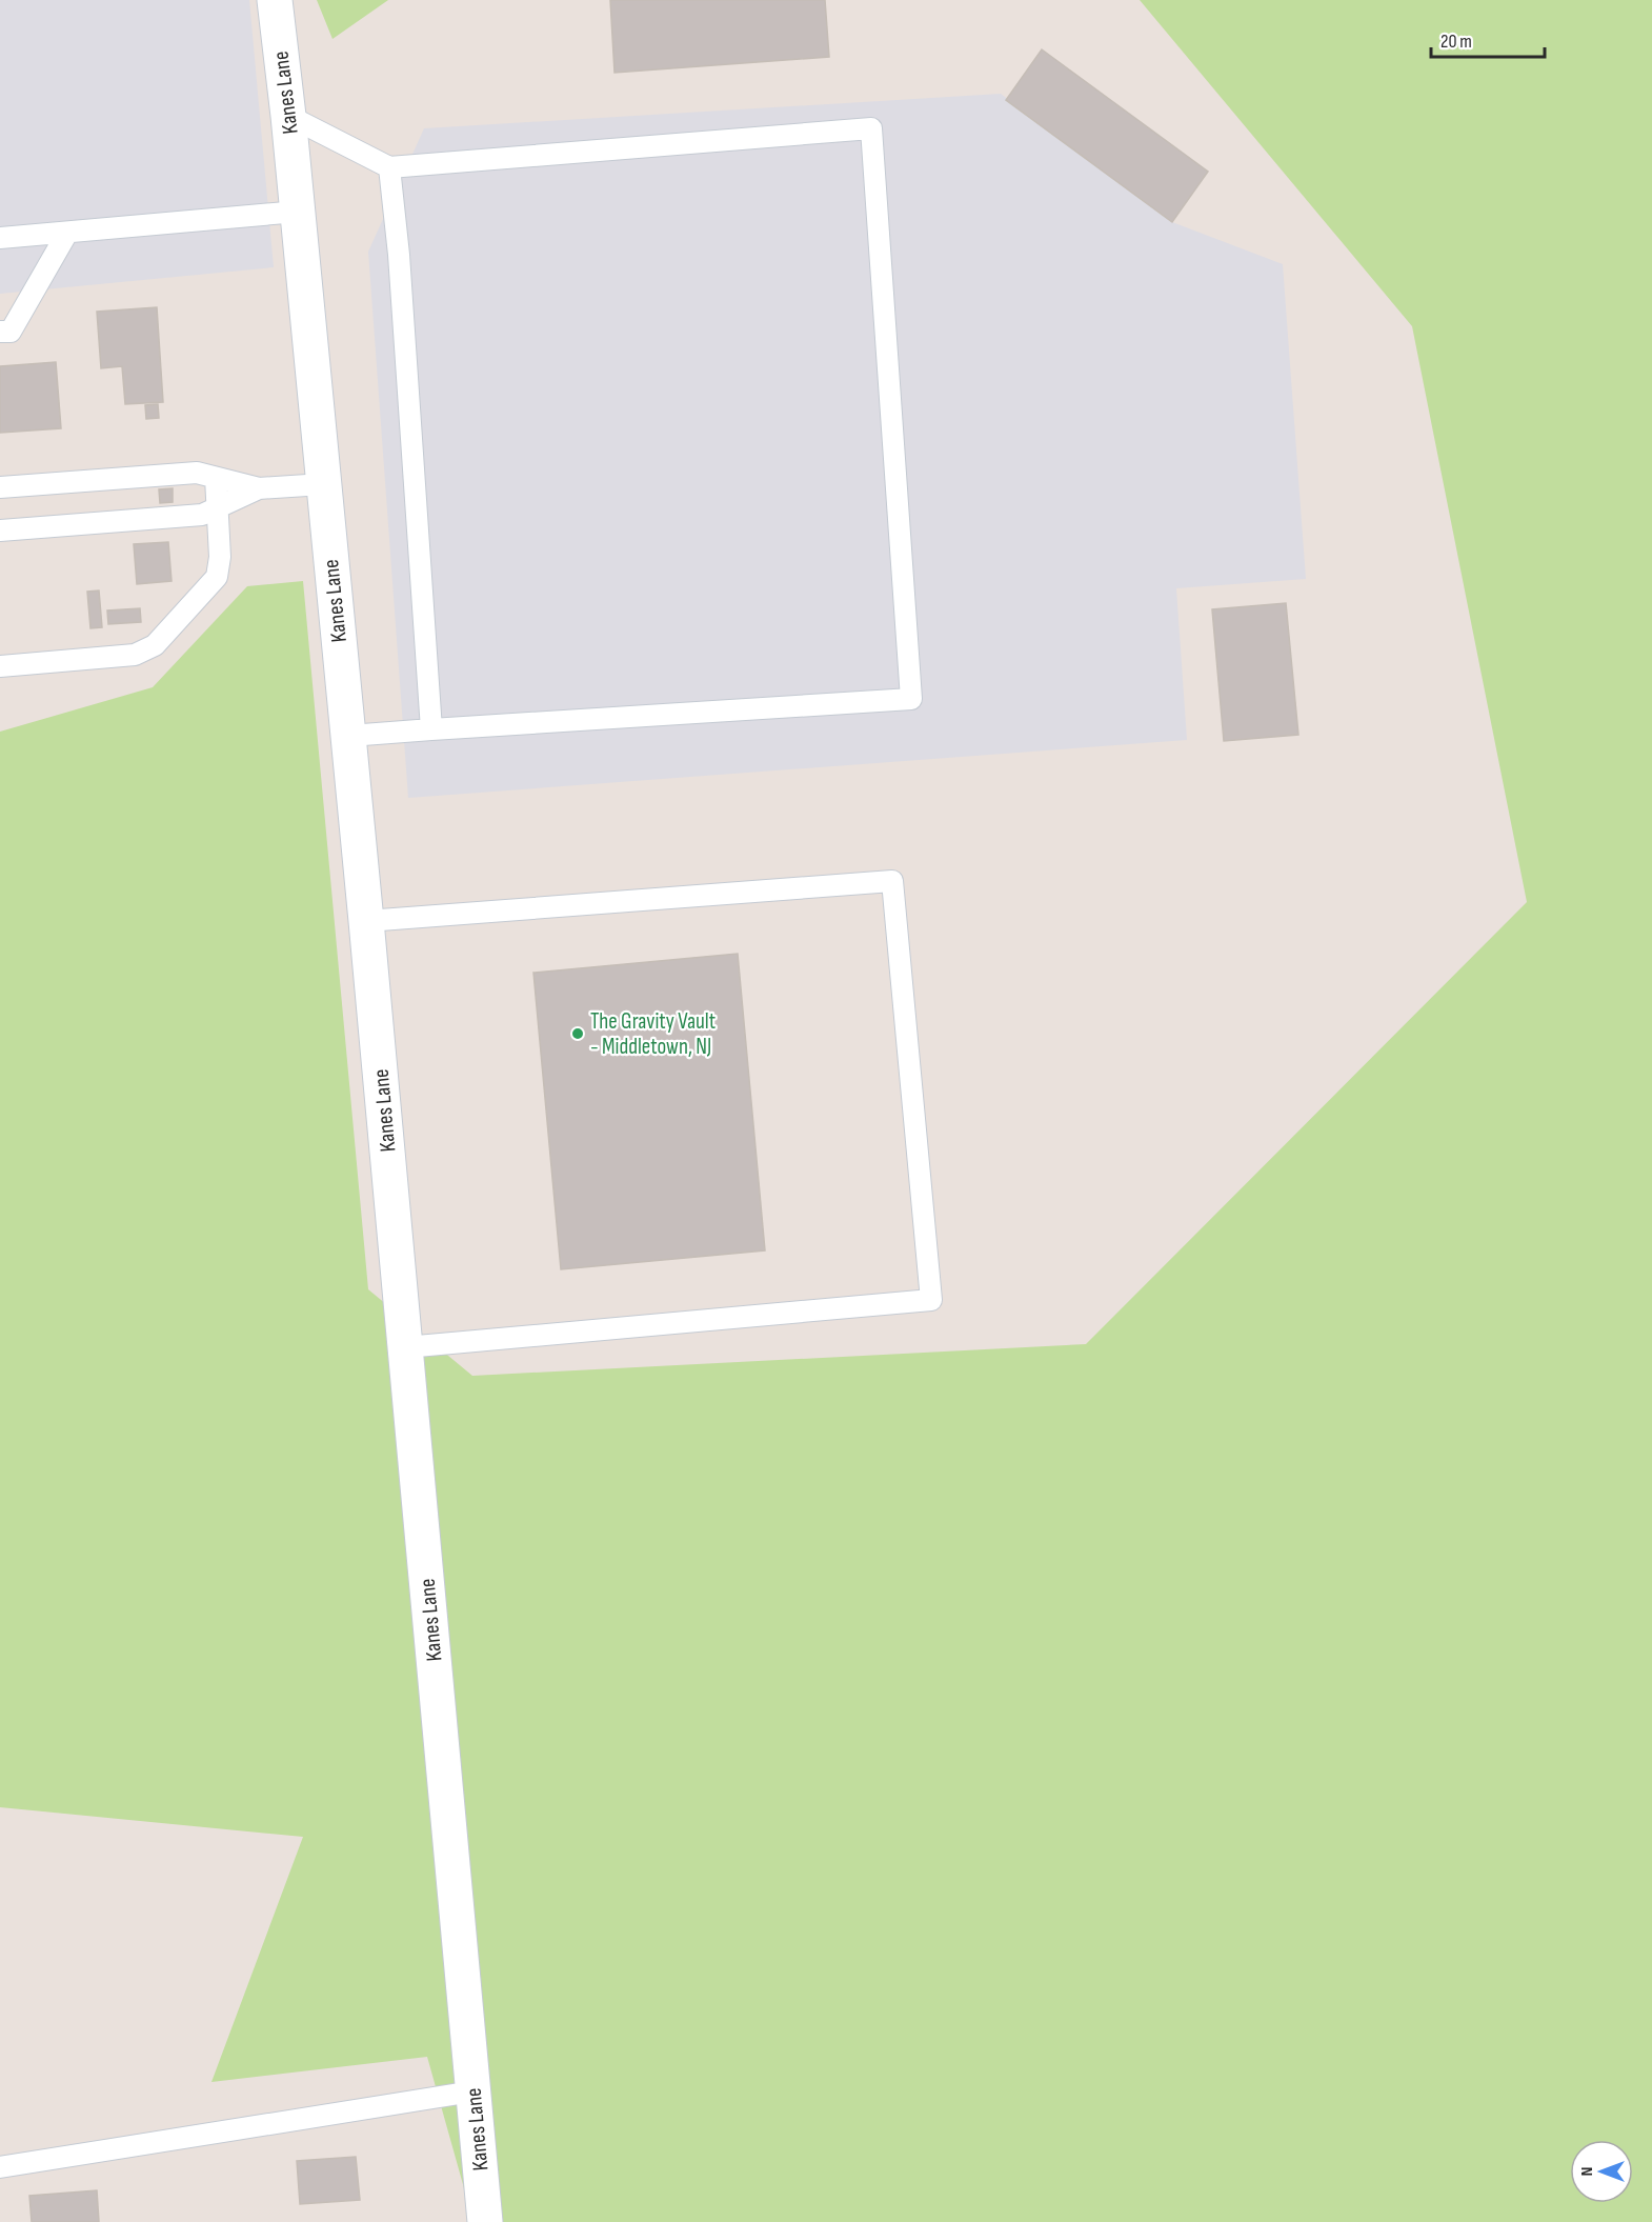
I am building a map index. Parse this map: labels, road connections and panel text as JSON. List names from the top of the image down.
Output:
{
  "streets": {
    "street": ["Kanes Lane"]
  },
  "places": ["The Gravity Vault - Middletown, NJ"],
  "scale_bar": "20 m",
  "north": "left"
}
